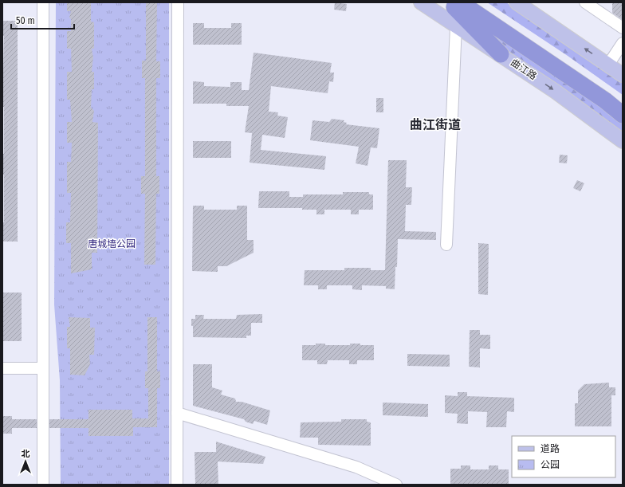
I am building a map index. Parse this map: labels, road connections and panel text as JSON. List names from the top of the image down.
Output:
{
  "streets": {
    "highway": ["曲江路"]
  },
  "districts": ["曲江街道"],
  "parks": ["唐城墙公园"],
  "legend": ["道路", "公园"],
  "scale_bar": "50 m",
  "north": "top"
}
